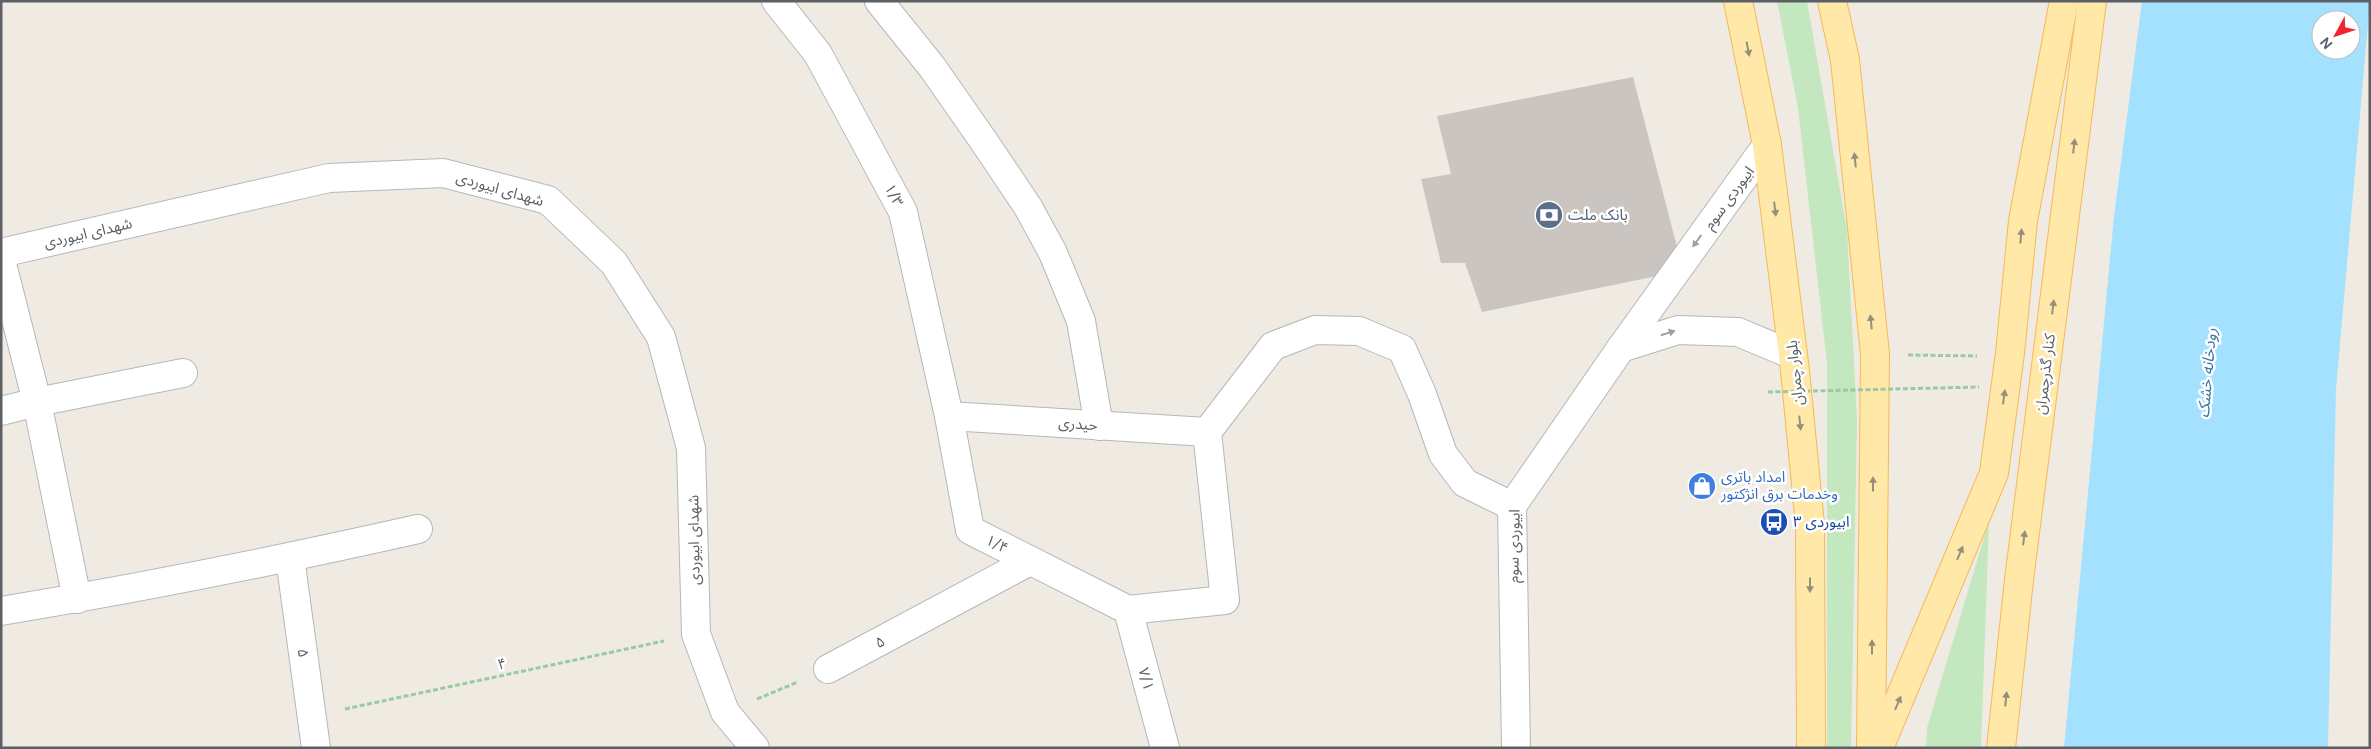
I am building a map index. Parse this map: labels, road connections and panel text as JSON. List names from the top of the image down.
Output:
{
  "streets": {
    "main road": ["بلوار چمران", "کنار گذرچمران"],
    "street": [
      "شهدای ابیوردی",
      "۱/۳",
      "ابیوردی سوم",
      "حیدری",
      "۱/۴",
      "۵",
      "۷/۱"
    ],
    "path": ["۴"]
  },
  "crossings": [
    ["شهدای ابیوردی", "۴"],
    ["۱/۳", "حیدری"],
    ["۱/۳", "۱/۴"],
    ["ابیوردی سوم", "بلوار چمران"],
    ["حیدری", "۱/۴"],
    ["۱/۴", "۵"],
    ["۱/۴", "۷/۱"],
    ["۵", "۴"]
  ],
  "one_way": ["ابیوردی سوم"],
  "water": ["رودخانه خشک"],
  "places": {
    "bank": ["بانک ملت"],
    "shop": ["امداد باتری وخدمات برق انژکتور"],
    "bus stop": ["ابیوردی ۳"]
  },
  "north": "bottom left"
}
